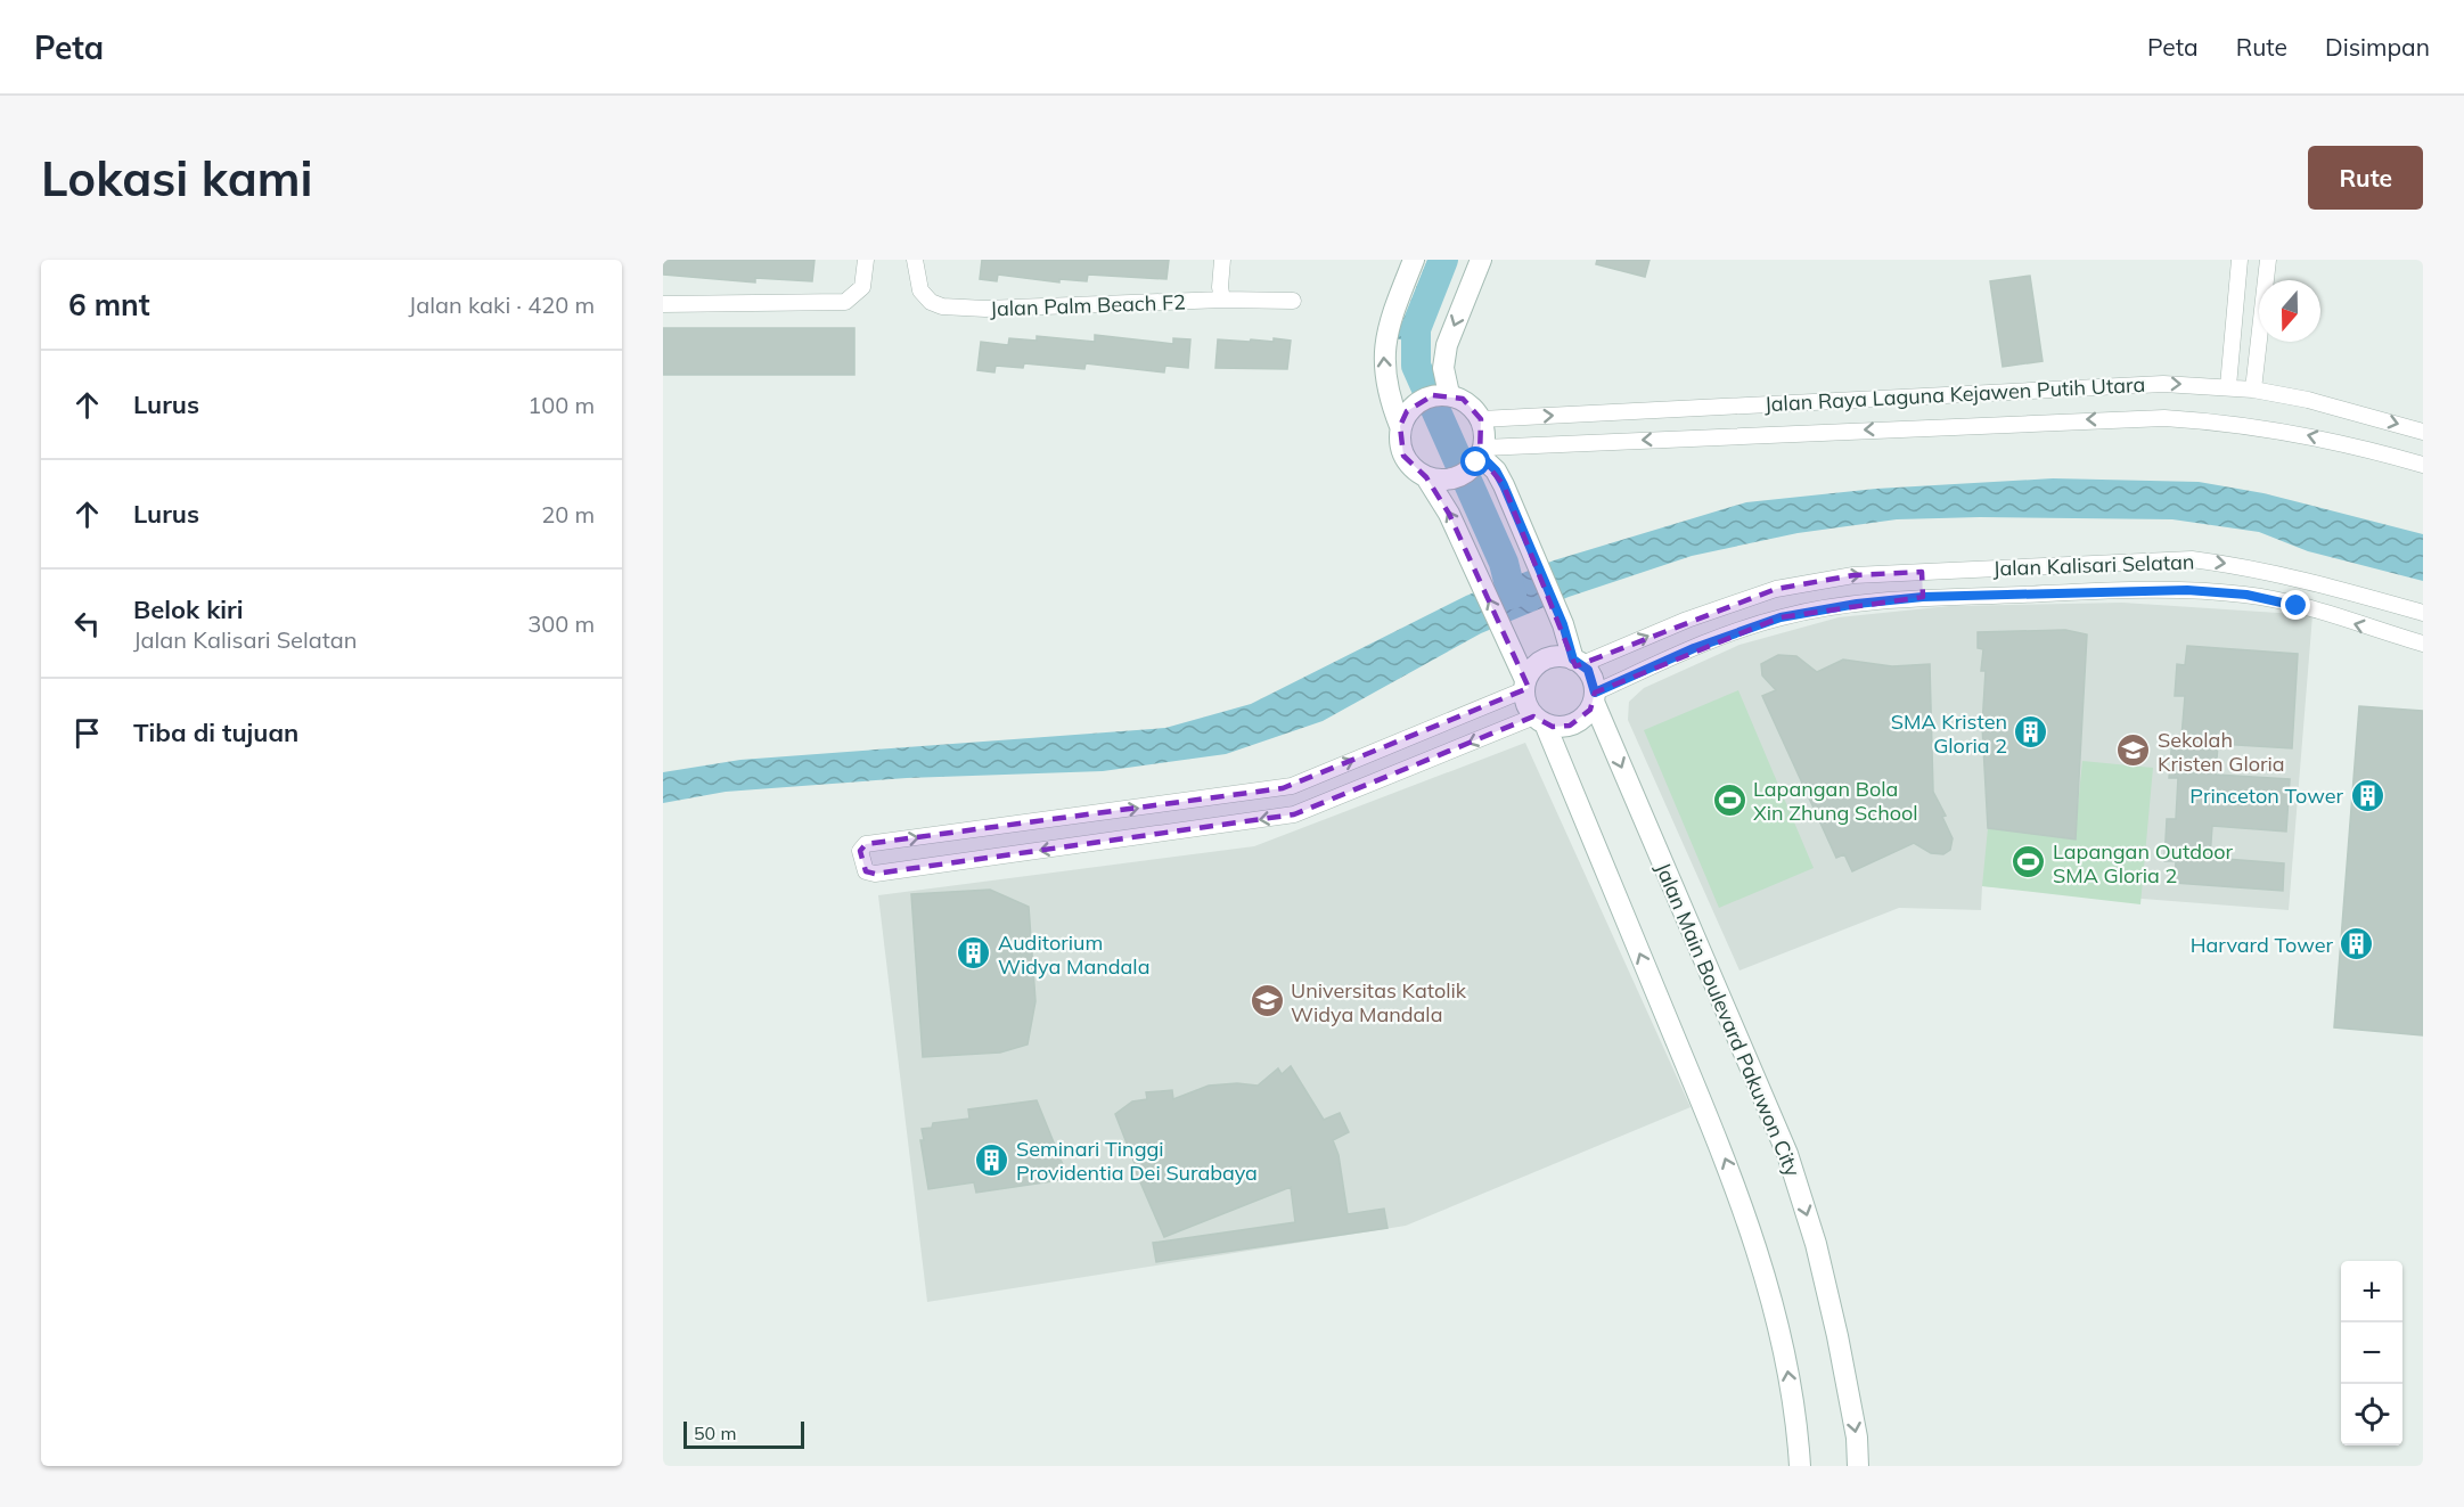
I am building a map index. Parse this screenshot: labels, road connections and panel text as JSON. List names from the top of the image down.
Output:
{
  "streets": {
    "street": [
      "Jalan Palm Beach F2",
      "Jalan Raya Laguna Kejawen Putih Utara",
      "Jalan Kalisari Selatan",
      "Jalan Main Boulevard Pakuwon City"
    ]
  },
  "crossings": [
    ["Jalan Kalisari Selatan", "Jalan Main Boulevard Pakuwon City"]
  ],
  "places": {
    "building": [
      "SMA Kristen Gloria 2",
      "Princeton Tower",
      "Harvard Tower",
      "Auditorium Widya Mandala",
      "Seminari Tinggi Providentia Dei Surabaya"
    ],
    "school or university": ["Sekolah Kristen Gloria", "Universitas Katolik Widya Mandala"],
    "sports": ["Lapangan Bola Xin Zhung School", "Lapangan Outdoor SMA Gloria 2"]
  },
  "scale_bar": "50 m",
  "north": "bottom",
  "page": {
    "header": "Peta",
    "nav": ["Peta", "Rute", "Disimpan"],
    "buttons": "Rute",
    "title": "Lokasi kami",
    "heading": ["6 mnt", "Jalan kaki · 420 m"],
    "list": [
      ["Lurus", "100 m"],
      ["Lurus", "20 m"],
      ["Belok kiri", "Jalan Kalisari Selatan", "300 m"],
      "Tiba di tujuan"
    ],
    "map_buttons": ["+", "−"],
    "scale": "50 m"
  }
}
